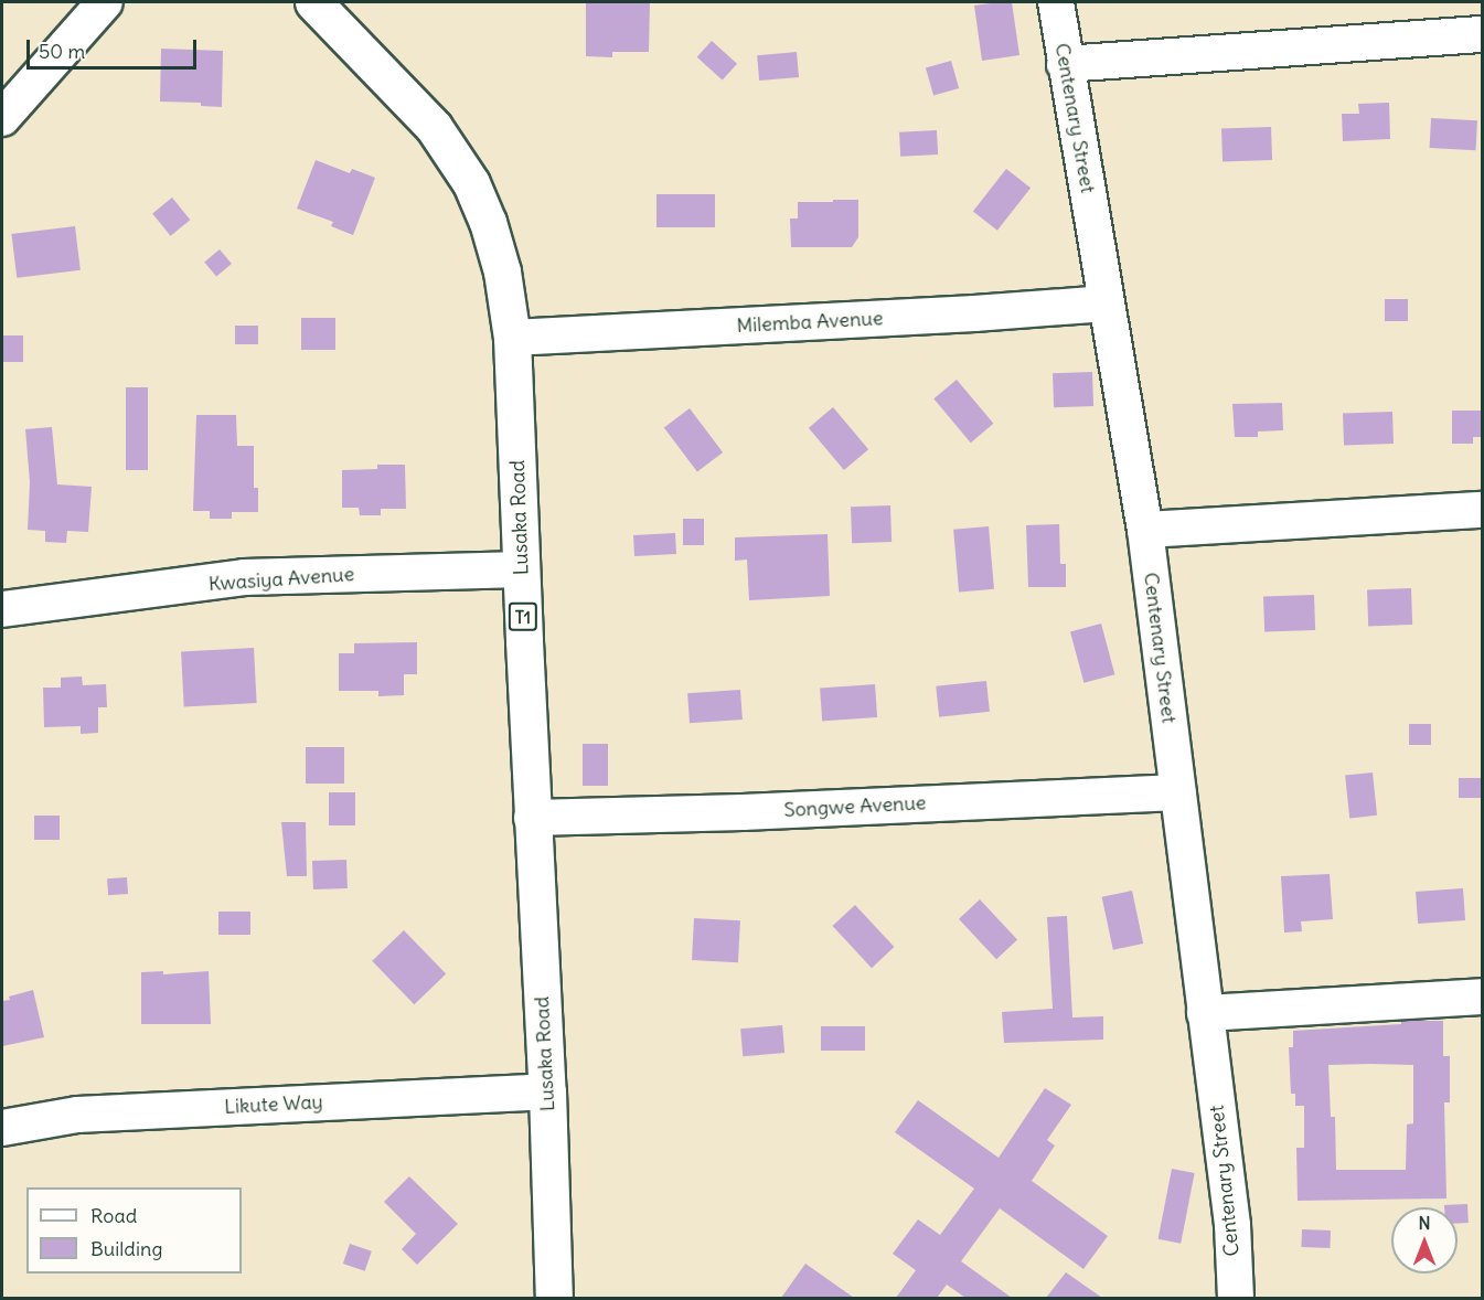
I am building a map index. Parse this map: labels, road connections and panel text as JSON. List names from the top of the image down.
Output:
{
  "streets": {
    "highway": ["Lusaka Road", "T1"],
    "street": [
      "Centenary Street",
      "Milemba Avenue",
      "Kwasiya Avenue",
      "Songwe Avenue",
      "Likute Way"
    ]
  },
  "crossings": [
    ["Centenary Street", "Milemba Avenue"],
    ["Centenary Street", "Songwe Avenue"],
    ["Milemba Avenue", "Lusaka Road"],
    ["Lusaka Road", "Kwasiya Avenue"],
    ["Lusaka Road", "Songwe Avenue"],
    ["Lusaka Road", "Likute Way"]
  ],
  "legend": ["Road", "Building"],
  "scale_bar": "50 m",
  "north": "top"
}
